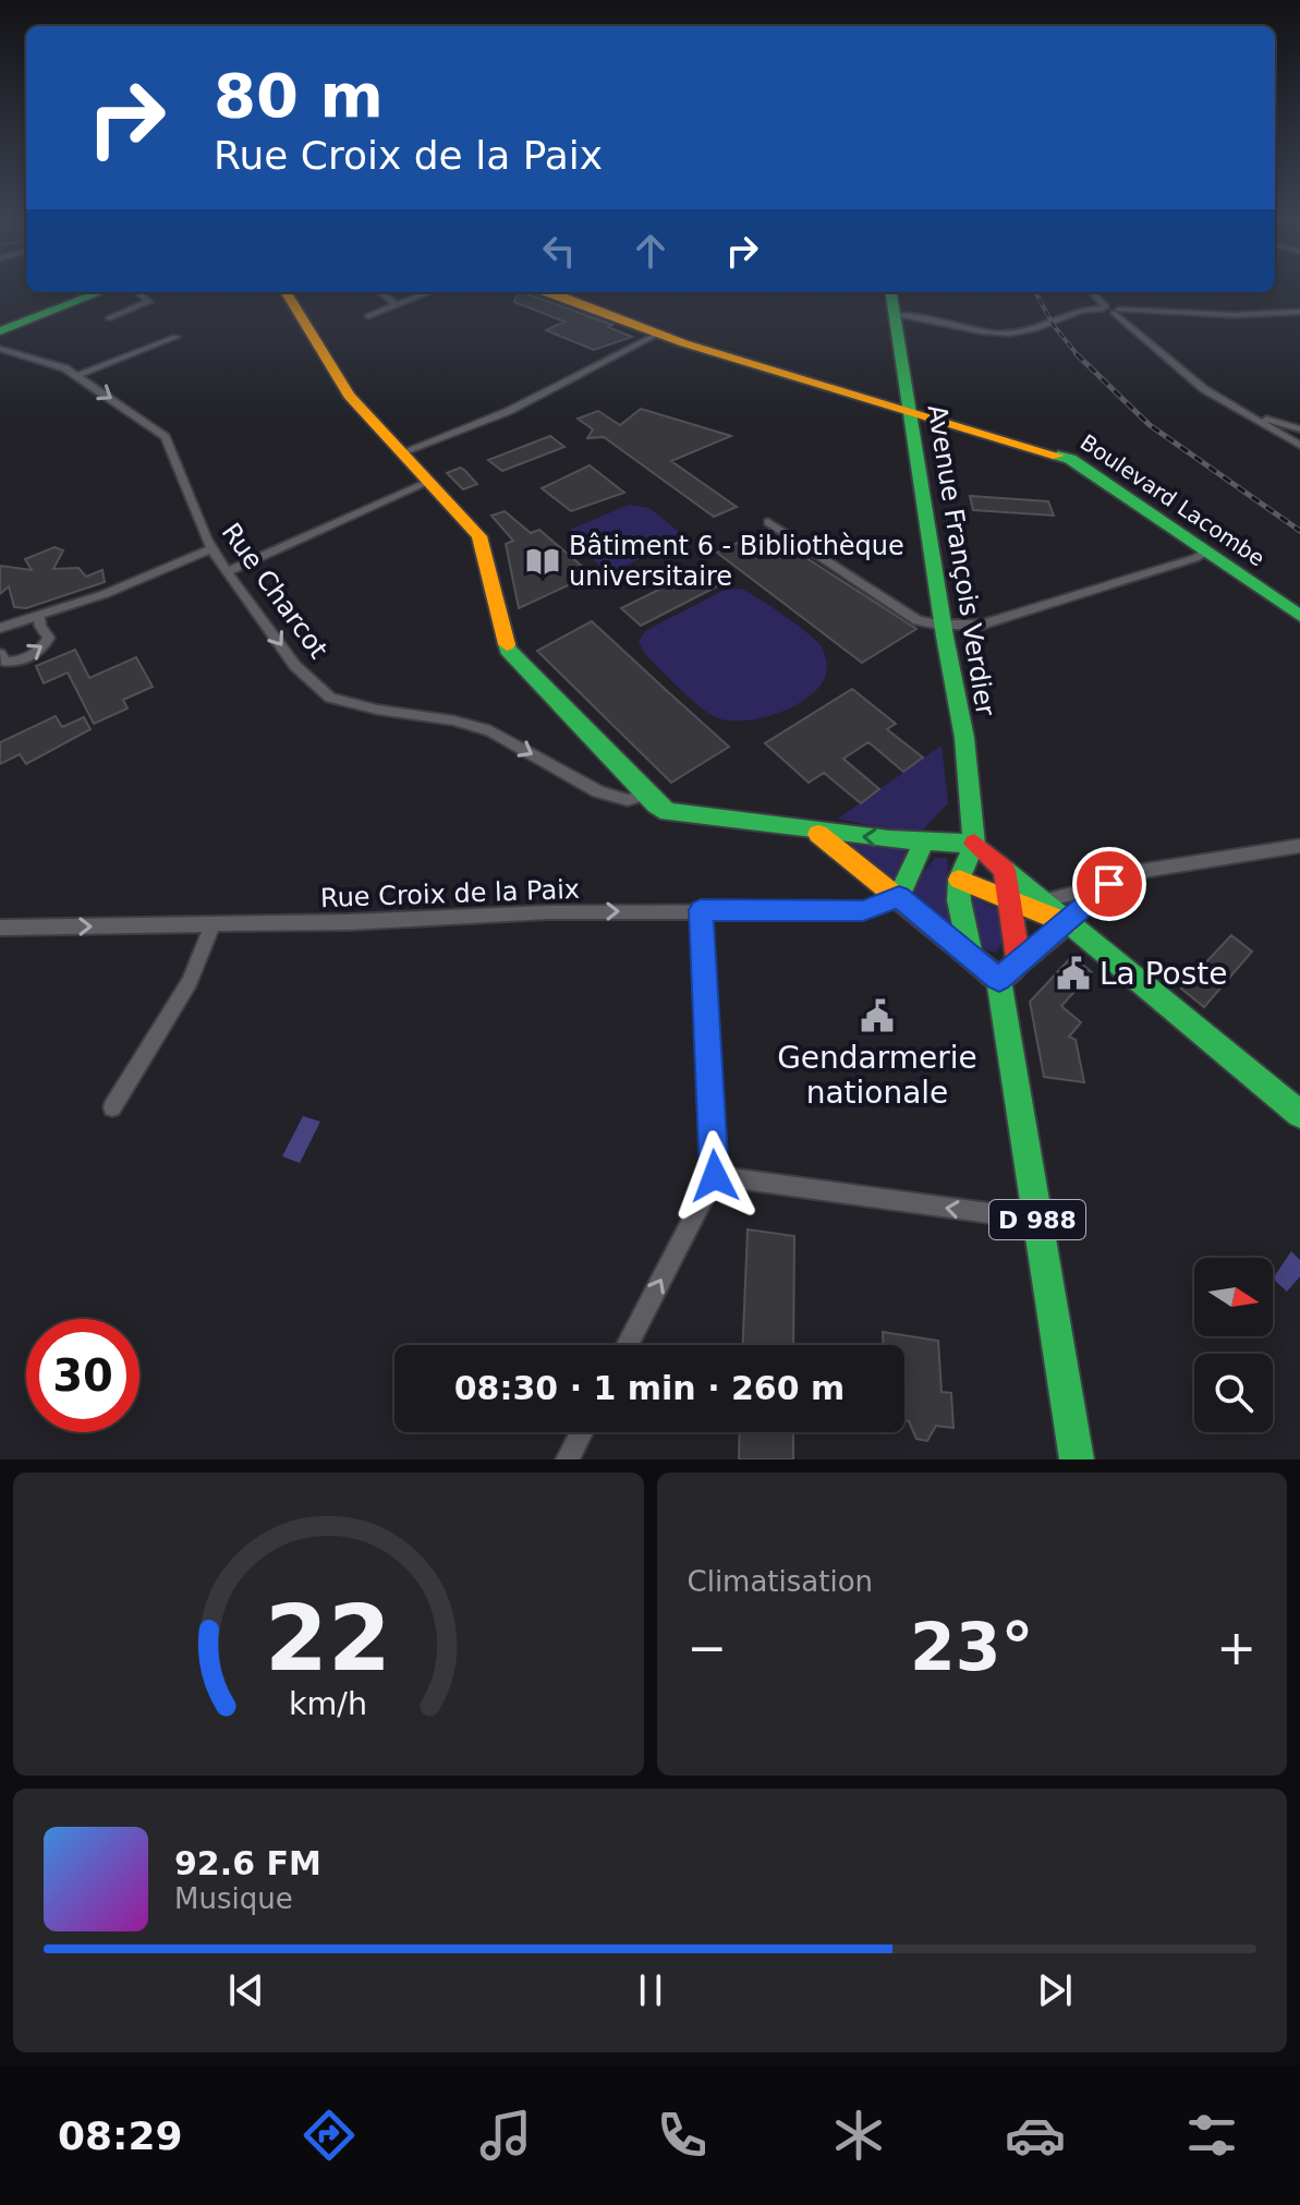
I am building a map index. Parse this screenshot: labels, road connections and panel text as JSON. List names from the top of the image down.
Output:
{
  "streets": {
    "main road": ["Boulevard Lacombe", "Avenue François Verdier", "D 988"],
    "street": ["Rue Charcot", "Rue Croix de la Paix"]
  },
  "crossings": [
    ["Boulevard Lacombe", "Avenue François Verdier"]
  ],
  "one_way": ["Rue Charcot", "Rue Croix de la Paix"],
  "places": {
    "library": ["Bâtiment 6 - Bibliothèque universitaire"],
    "public building": ["La Poste", "Gendarmerie nationale"]
  },
  "north": "right",
  "page": {
    "turn": ["80 m", "Rue Croix de la Paix"],
    "limit": "30",
    "trip": "08:30 · 1 min · 260 m",
    "tile": "Climatisation",
    "heat": ["−", "23°", "+"],
    "song": ["92.6 FM", "Musique"],
    "tabs": "08:29",
    "gauge": ["22", "km/h"]
  }
}
